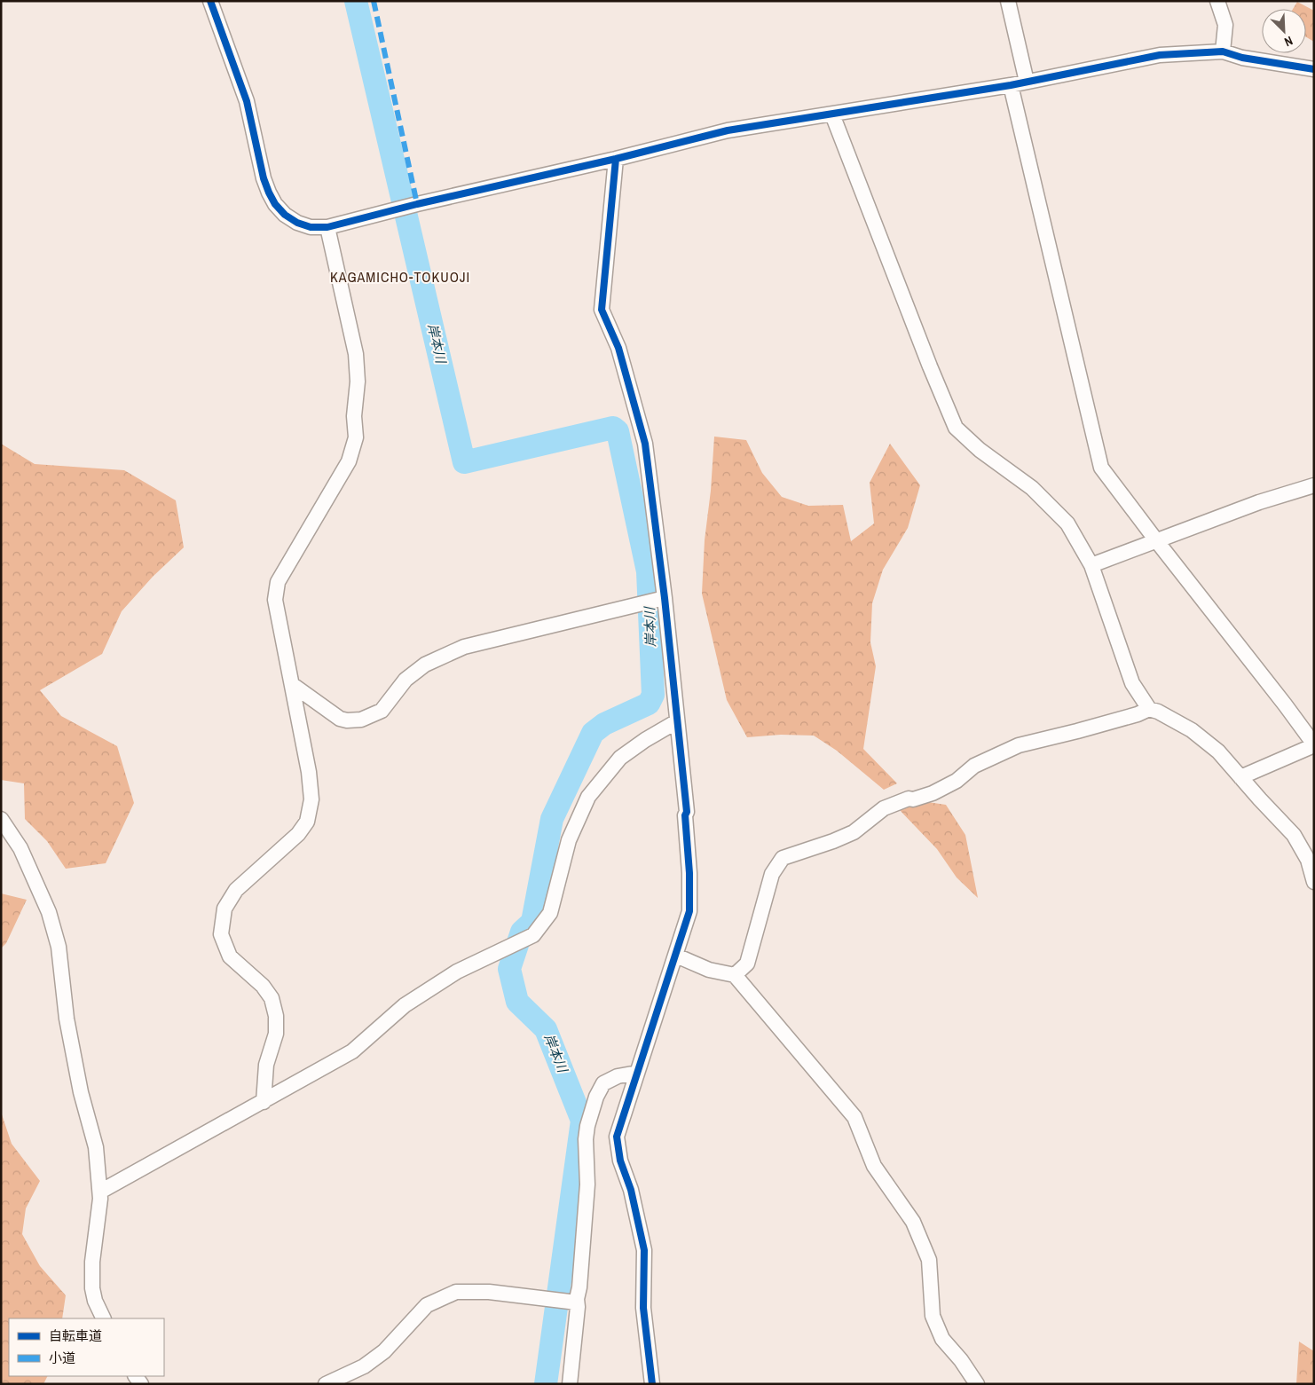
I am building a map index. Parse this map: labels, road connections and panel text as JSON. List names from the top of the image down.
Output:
{
  "districts": ["KAGAMICHO-TOKUOJI"],
  "water": ["岸本川"],
  "legend": ["自転車道", "小道"],
  "north": "bottom right"
}
